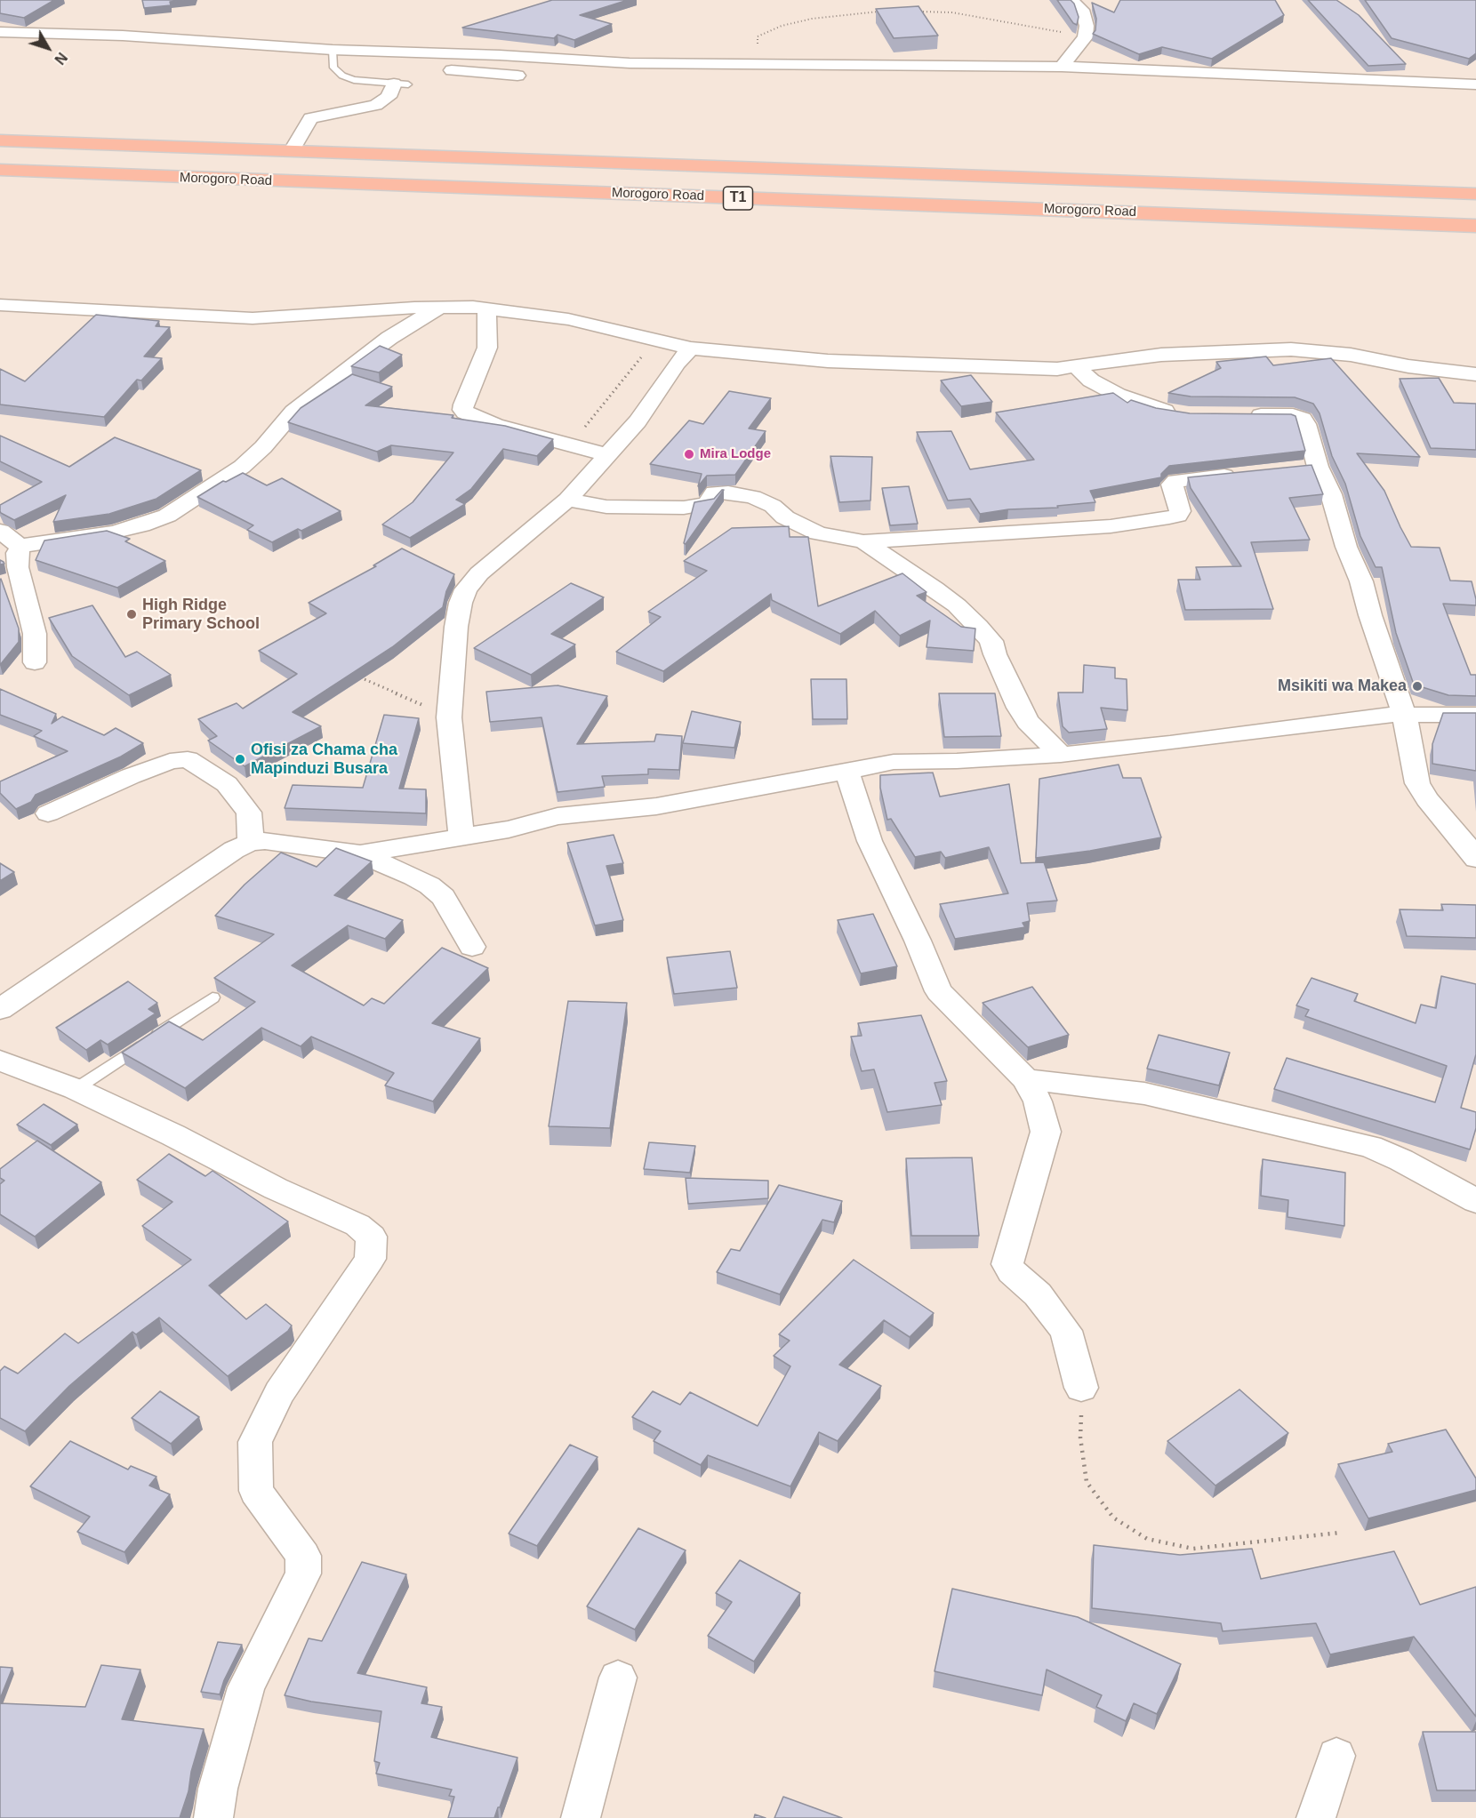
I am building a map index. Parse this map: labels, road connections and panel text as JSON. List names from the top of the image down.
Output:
{
  "streets": {
    "highway": ["Morogoro Road", "T1"]
  },
  "places": [
    "Mira Lodge",
    "High Ridge Primary School",
    "Msikiti wa Makea",
    "Ofisi za Chama cha Mapinduzi Busara"
  ],
  "north": "bottom right"
}
